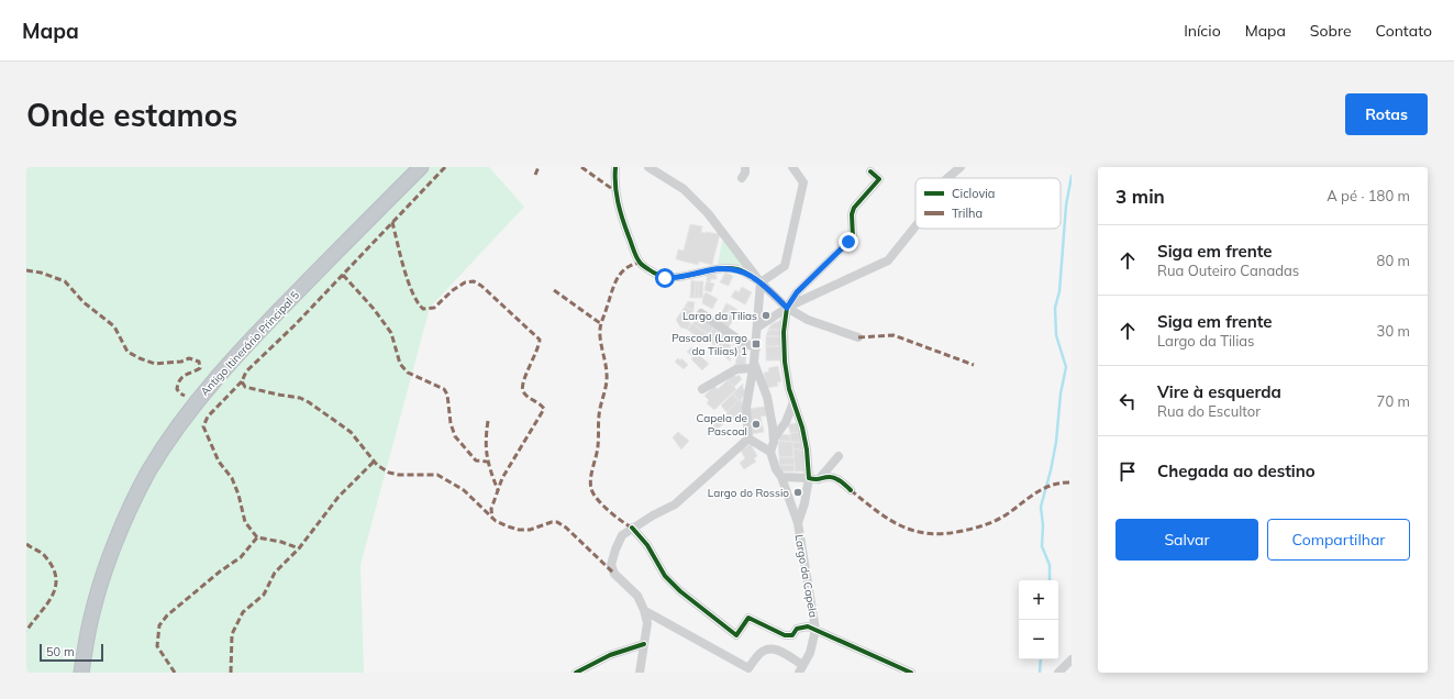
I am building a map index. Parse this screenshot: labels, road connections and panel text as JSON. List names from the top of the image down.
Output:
{
  "streets": {
    "highway": ["Antigo Itinerário Principal 5"],
    "street": ["Largo da Capela"]
  },
  "places": {
    "other": ["Largo da Tilias", "Capela de Pascoal", "Largo do Rossio"],
    "transit": ["Pascoal (Largo da Tilias) 1"]
  },
  "legend": ["Ciclovia", "Trilha"],
  "scale_bar": "50 m",
  "page": {
    "header": "Mapa",
    "nav": [
      "Início",
      "Mapa",
      "Sobre",
      "Contato"
    ],
    "buttons": [
      "Rotas",
      ["Salvar", "Compartilhar"]
    ],
    "title": "Onde estamos",
    "heading": ["3 min", "A pé · 180 m"],
    "list": [
      ["Siga em frente", "Rua Outeiro Canadas", "80 m"],
      ["Siga em frente", "Largo da Tilias", "30 m"],
      ["Vire à esquerda", "Rua do Escultor", "70 m"],
      "Chegada ao destino"
    ],
    "map_buttons": ["+", "−"],
    "scale": "50 m"
  }
}
